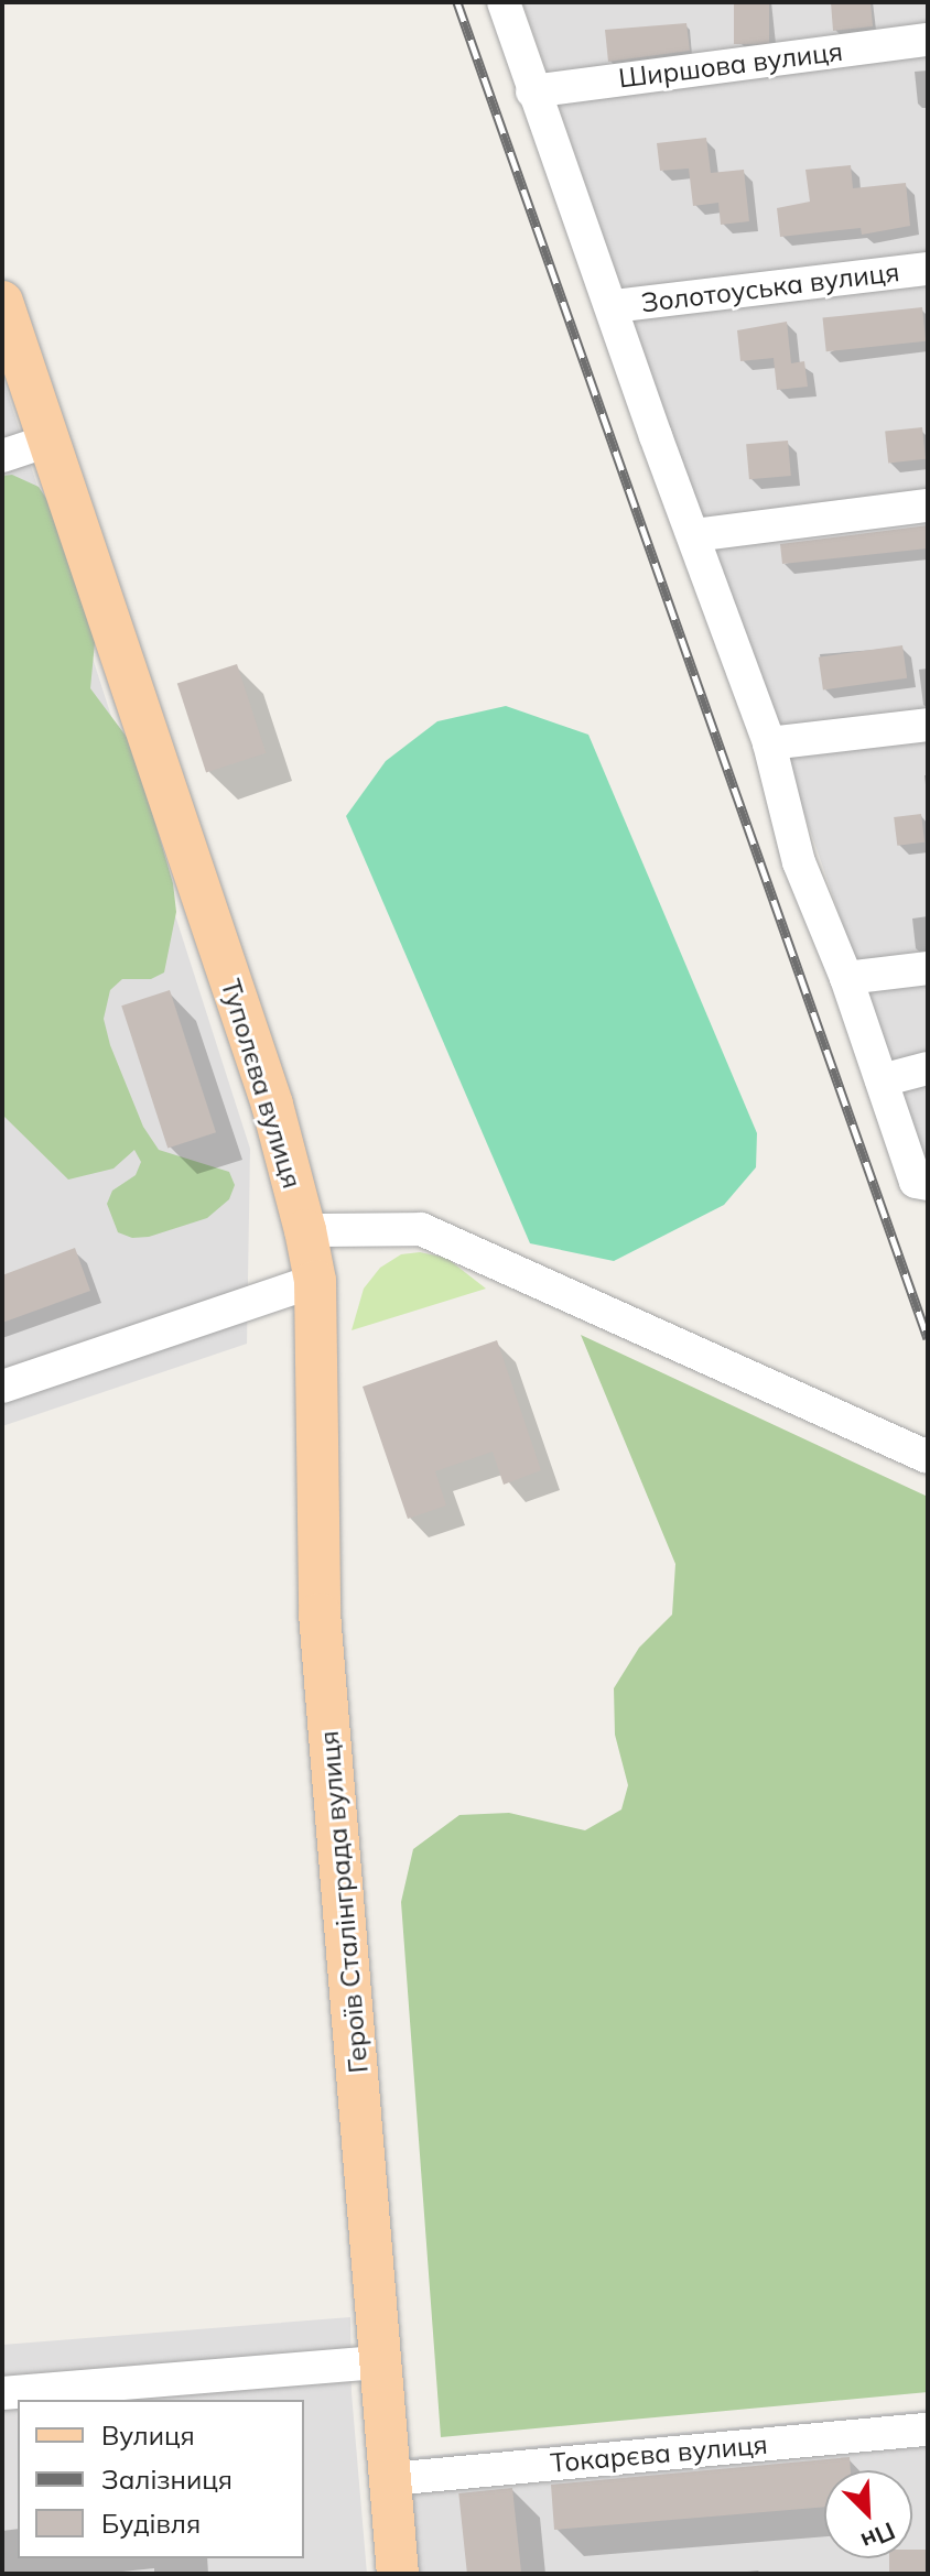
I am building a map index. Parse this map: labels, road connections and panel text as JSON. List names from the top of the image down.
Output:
{
  "streets": {
    "main road": ["Туполєва вулиця", "Героїв Сталінграда вулиця"],
    "street": ["Ширшова вулиця", "Золотоуська вулиця", "Токарєва вулиця"]
  },
  "crossings": [
    ["Туполєва вулиця", "Героїв Сталінграда вулиця"],
    ["Героїв Сталінграда вулиця", "Токарєва вулиця"]
  ],
  "legend": ["Вулиця", "Залізниця", "Будівля"],
  "north": "bottom right"
}
